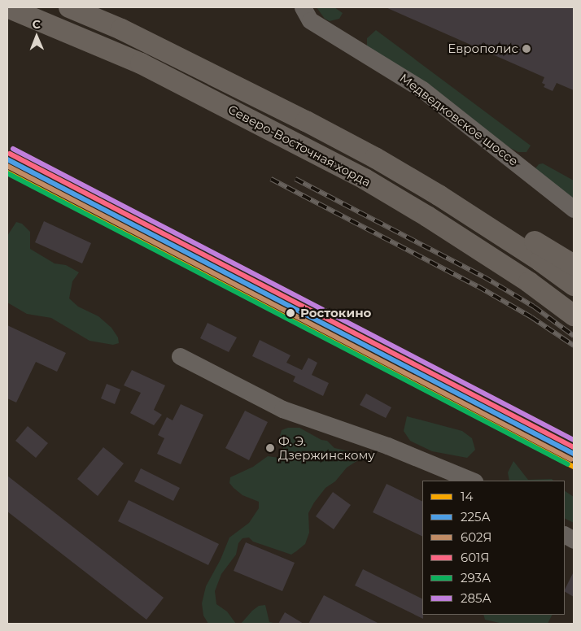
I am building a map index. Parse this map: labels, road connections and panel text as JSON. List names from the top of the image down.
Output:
{
  "streets": {
    "main road": ["Северо-Восточная хорда"],
    "street": ["Медведковское шоссе"]
  },
  "places": ["Европолис", "Ростокино", "Ф. Э. Дзержинскому"],
  "lines": [
    "transit line 285А",
    "transit line 601Я",
    "transit line 225А",
    "transit line 602Я",
    "transit line 14",
    "transit line 293А"
  ],
  "legend": [
    "14",
    "225А",
    "602Я",
    "601Я",
    "293А",
    "285А"
  ],
  "north": "top"
}
